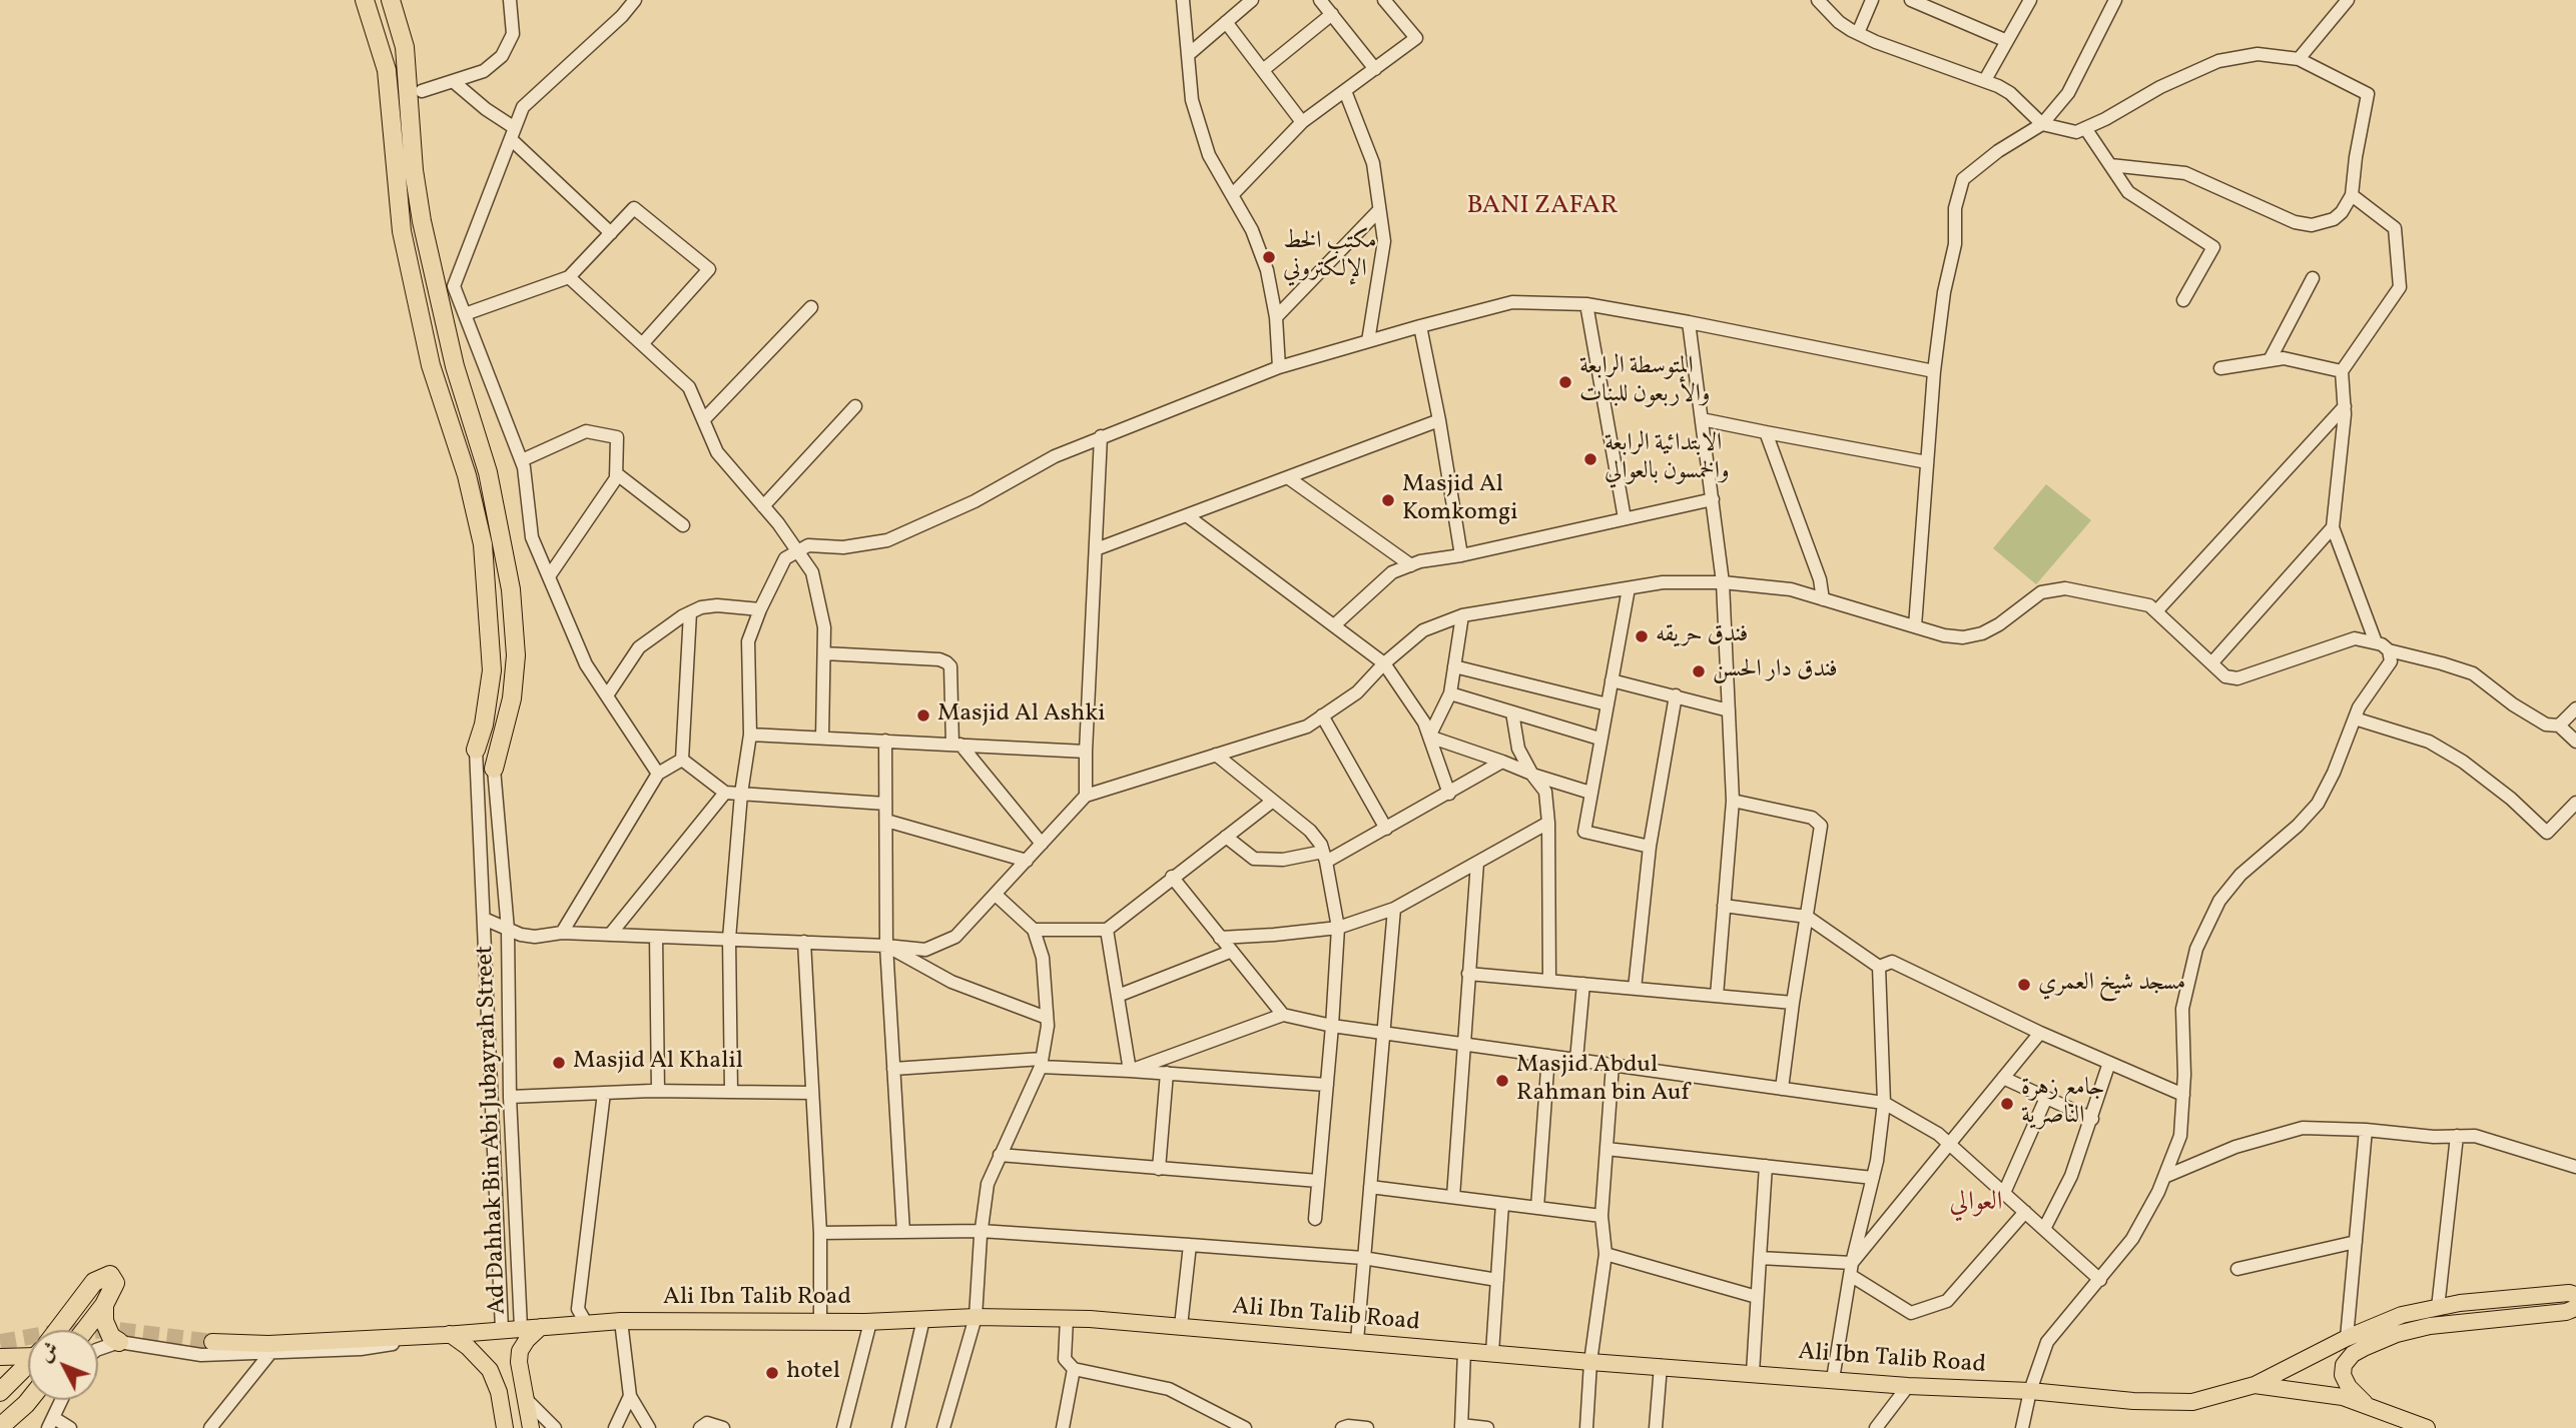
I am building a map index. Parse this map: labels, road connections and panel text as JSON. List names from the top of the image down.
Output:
{
  "streets": {
    "main road": ["Ali Ibn Talib Road"],
    "street": ["Ad Dahhak Bin Abi Jubayrah Street"]
  },
  "crossings": [
    ["Ad Dahhak Bin Abi Jubayrah Street", "Ali Ibn Talib Road"]
  ],
  "districts": ["BANI ZAFAR", "العوالي"],
  "places": [
    "مكتب الخط الإلكتروني",
    "المتوسطة الرابعة والأربعون للبنات",
    "الابتدائية الرابعة والخمسون بالعوالي",
    "Masjid Al Komkomgi",
    "فندق حريقه",
    "فندق دار الحسن",
    "Masjid Al Ashki",
    "مسجد شيخ العمري",
    "Masjid Al Khalil",
    "Masjid Abdul Rahman bin Auf",
    "جامع زهرة الناصرية",
    "hotel"
  ],
  "north": "top left"
}
